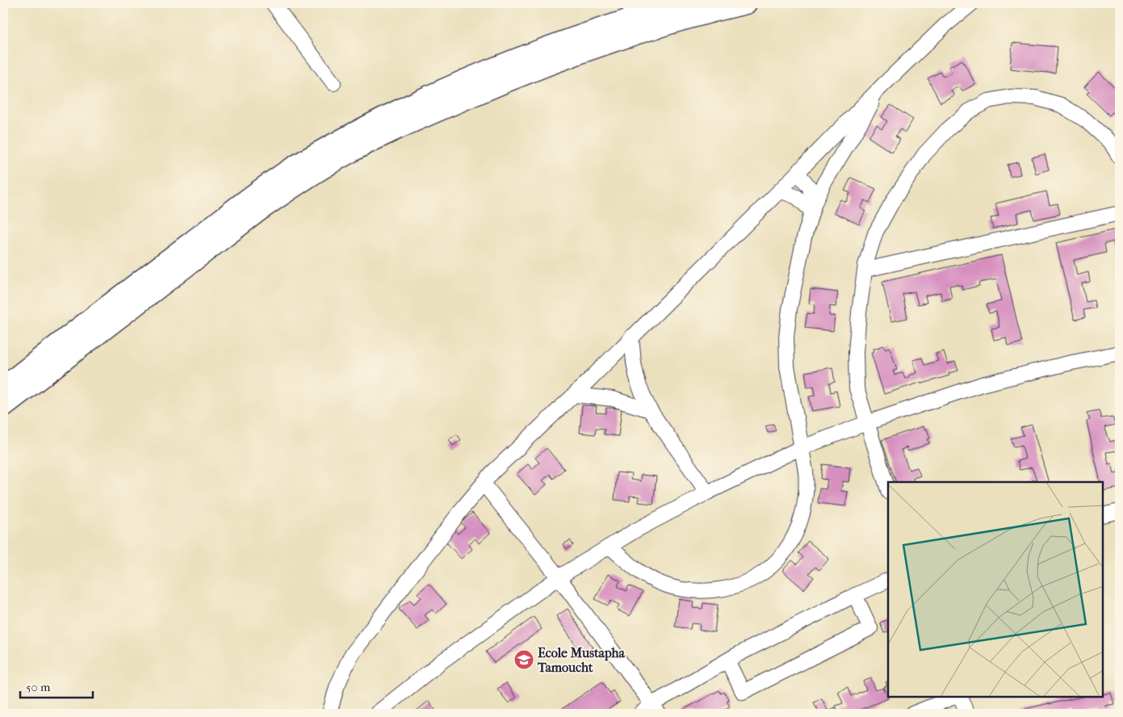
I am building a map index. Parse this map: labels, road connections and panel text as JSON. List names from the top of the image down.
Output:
{
  "places": {
    "school or university": ["Ecole Mustapha Tamoucht"]
  },
  "scale_bar": "50 m"
}
